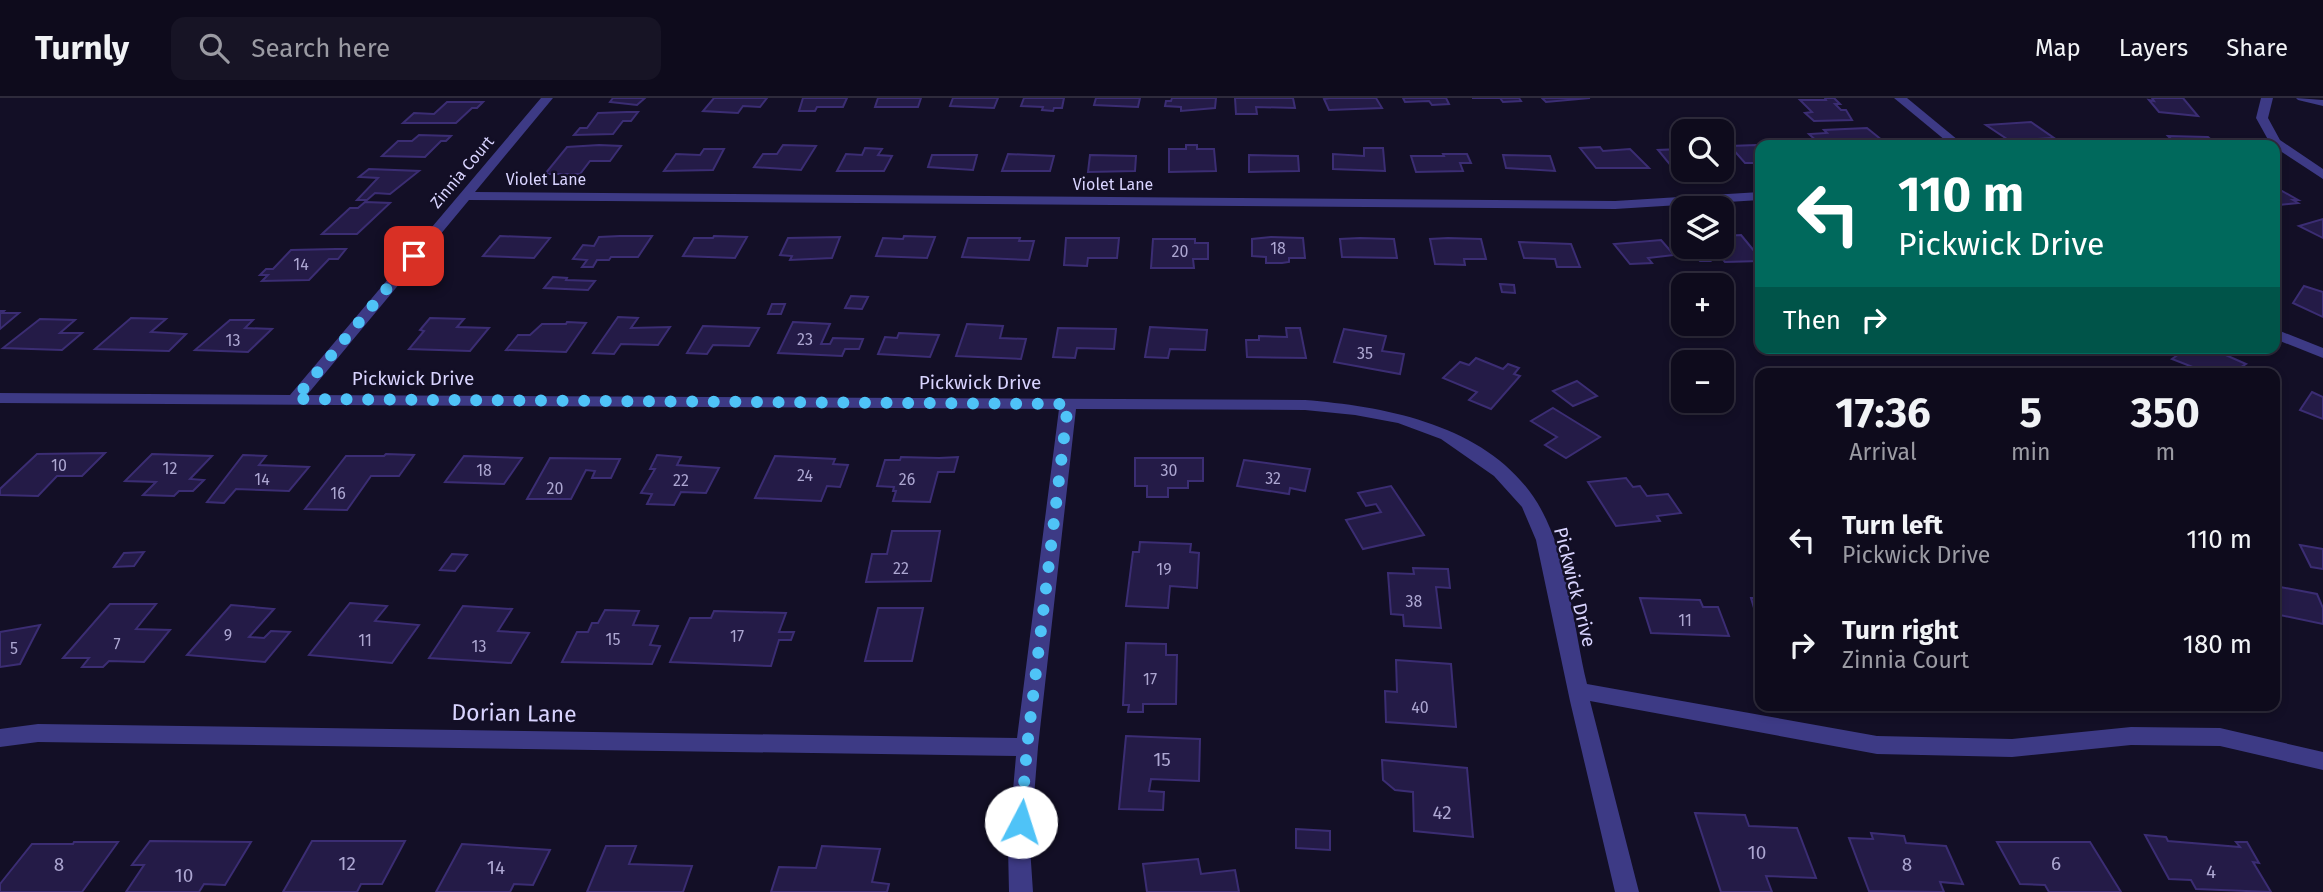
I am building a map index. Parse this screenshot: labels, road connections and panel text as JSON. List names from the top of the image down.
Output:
{
  "streets": {
    "street": [
      "Zinnia Court",
      "Violet Lane",
      "Pickwick Drive",
      "Dorian Lane"
    ]
  },
  "crossings": [
    ["Zinnia Court", "Violet Lane"],
    ["Zinnia Court", "Pickwick Drive"]
  ],
  "house_numbers": [
    "18",
    "20",
    "14",
    "23",
    "13",
    "35",
    "10",
    "12",
    "18",
    "30",
    "24",
    "32",
    "14",
    "26",
    "22",
    "20",
    "16",
    "22",
    "19",
    "38",
    "11",
    "9",
    "17",
    "15",
    "11",
    "7",
    "13",
    "5",
    "17",
    "40",
    "15",
    "42",
    "10",
    "12",
    "6",
    "8",
    "8",
    "14",
    "4",
    "10"
  ],
  "page": {
    "header": "Turnly",
    "search": "Search here",
    "nav": ["Map", "Layers", "Share"],
    "map_buttons": ["+", "−"],
    "turn": ["110 m", "Pickwick Drive"],
    "then": "Then",
    "eta": [
      "17:36",
      "Arrival",
      "5",
      "min",
      "350",
      "m"
    ],
    "list": [
      {
        "name": "Turn left",
        "note": "Pickwick Drive",
        "value": "110 m"
      },
      {
        "name": "Turn right",
        "note": "Zinnia Court",
        "value": "180 m"
      }
    ]
  }
}
